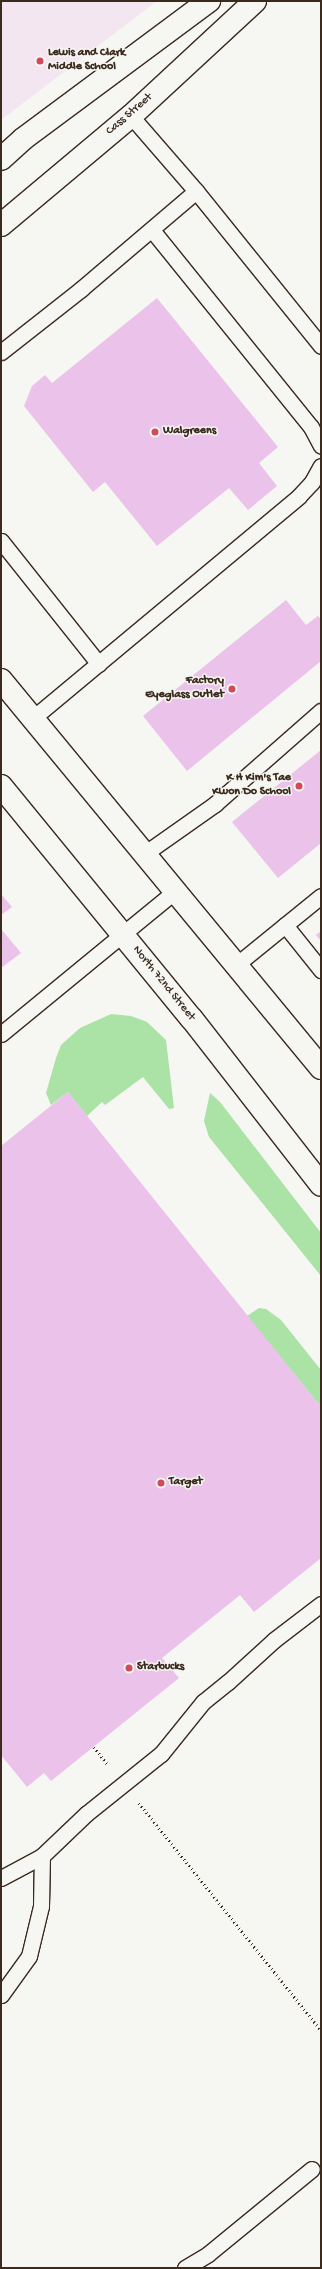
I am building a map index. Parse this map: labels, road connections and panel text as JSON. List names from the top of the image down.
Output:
{
  "streets": {
    "main road": ["Cass Street", "North 72nd Street"]
  },
  "places": [
    "Lewis and Clark Middle School",
    "Walgreens",
    "Factory Eyeglass Outlet",
    "K H Kim's Tae Kwon Do School",
    "Target",
    "Starbucks"
  ]
}
